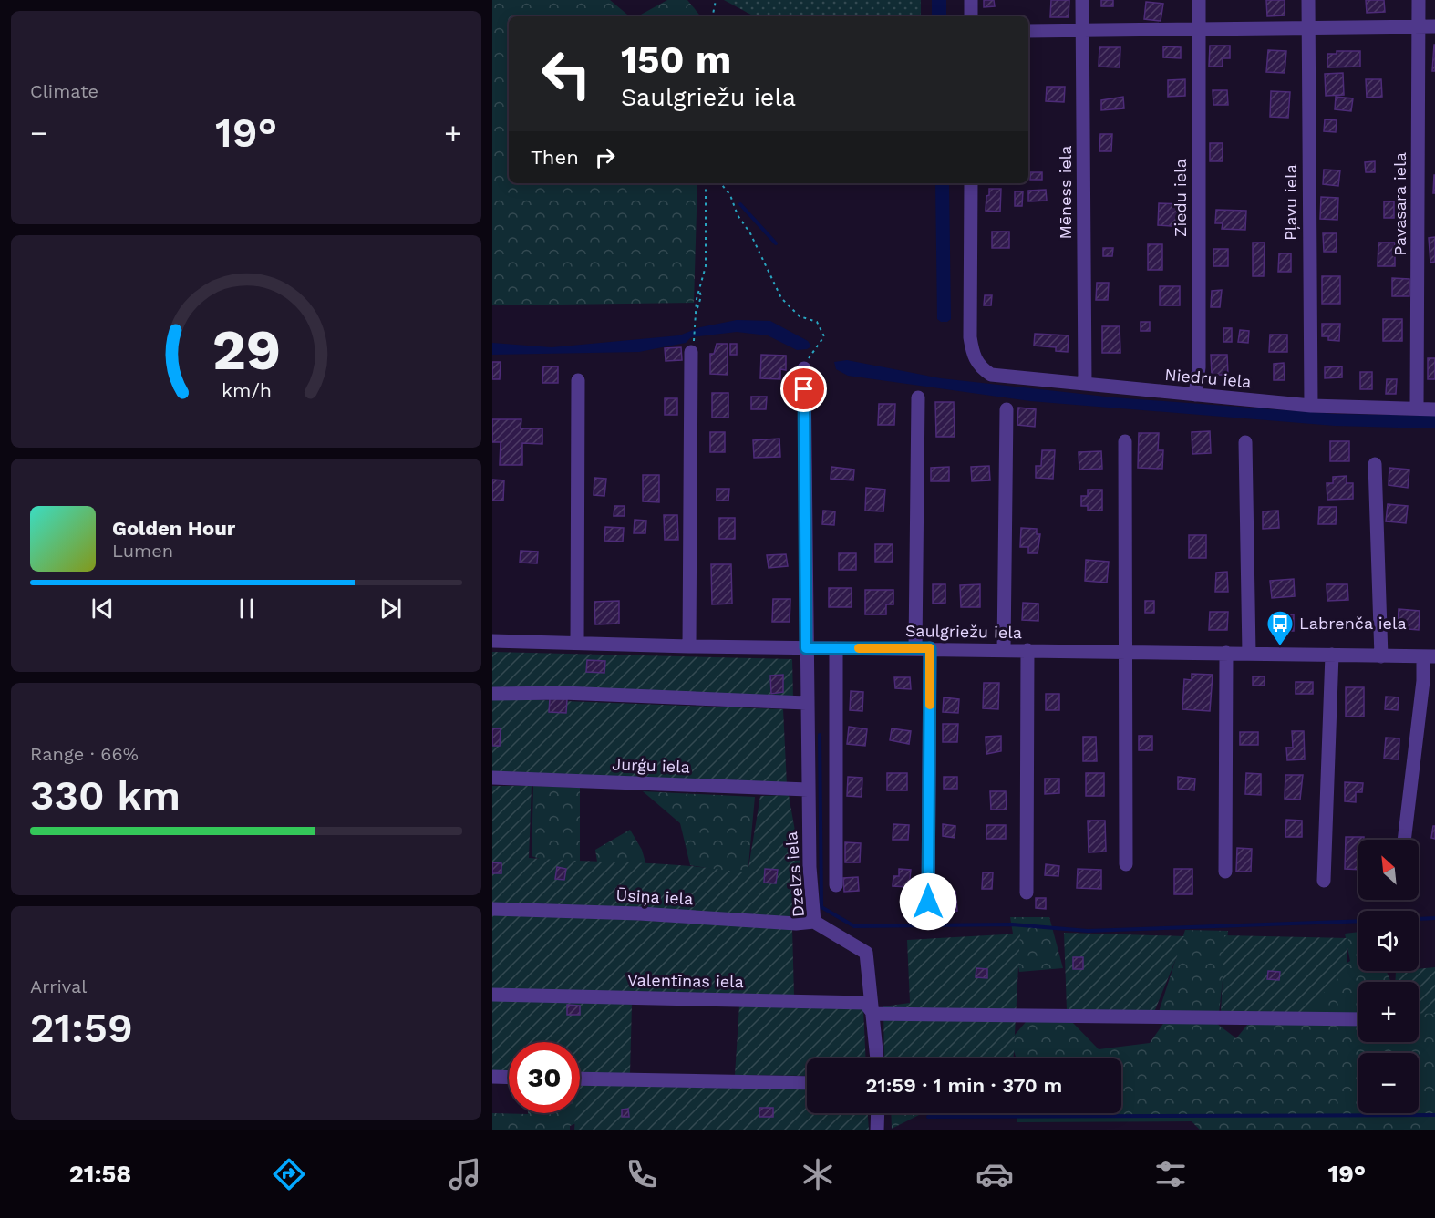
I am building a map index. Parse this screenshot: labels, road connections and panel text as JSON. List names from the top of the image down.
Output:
{
  "streets": {
    "street": [
      "Mēness iela",
      "Ziedu iela",
      "Pļavu iela",
      "Pavasara iela",
      "Niedru iela",
      "Saulgriežu iela",
      "Jurģu iela",
      "Dzelzs iela",
      "Ūsiņa iela",
      "Valentīnas iela"
    ]
  },
  "crossings": [
    ["Mēness iela", "Niedru iela"],
    ["Ziedu iela", "Niedru iela"],
    ["Pļavu iela", "Niedru iela"],
    ["Pavasara iela", "Niedru iela"],
    ["Saulgriežu iela", "Dzelzs iela"],
    ["Jurģu iela", "Dzelzs iela"],
    ["Dzelzs iela", "Ūsiņa iela"],
    ["Dzelzs iela", "Valentīnas iela"]
  ],
  "places": {
    "bus stop": ["Labrenča iela"]
  },
  "north": "top left",
  "page": {
    "tile": [
      "Climate",
      ["Range · 66%", "330 km"],
      ["Arrival", "21:59"]
    ],
    "turn": ["150 m", "Saulgriežu iela"],
    "heat": ["−", "19°", "+"],
    "then": "Then",
    "song": ["Golden Hour", "Lumen"],
    "map_buttons": ["+", "−"],
    "limit": "30",
    "trip": "21:59 · 1 min · 370 m",
    "tabs": ["21:58", "19°"],
    "gauge": ["29", "km/h"]
  }
}
